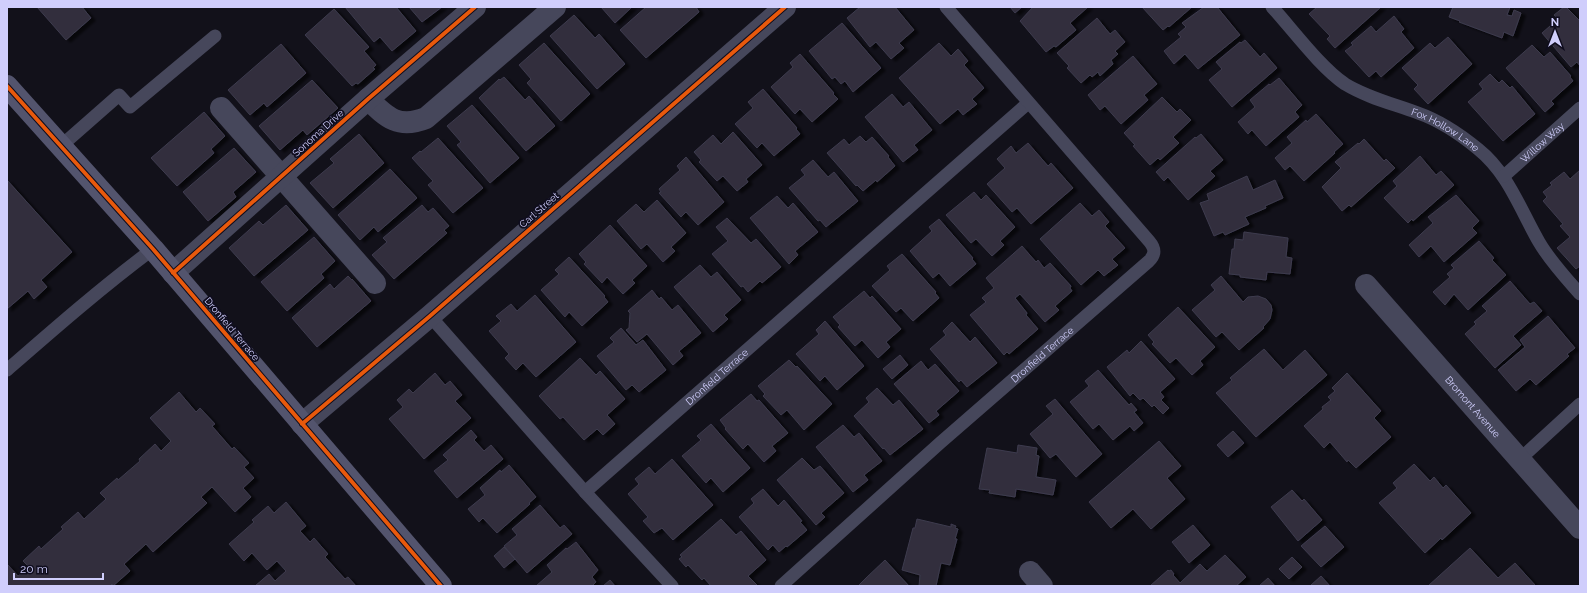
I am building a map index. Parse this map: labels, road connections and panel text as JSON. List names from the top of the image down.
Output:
{
  "streets": {
    "street": [
      "Sonoma Drive",
      "Carl Street",
      "Dronfield Terrace",
      "Bromont Avenue"
    ],
    "lane": ["Fox Hollow Lane", "Willow Way"]
  },
  "crossings": [
    ["Fox Hollow Lane", "Willow Way"],
    ["Sonoma Drive", "Dronfield Terrace"],
    ["Carl Street", "Dronfield Terrace"]
  ],
  "scale_bar": "20 m",
  "north": "top"
}
